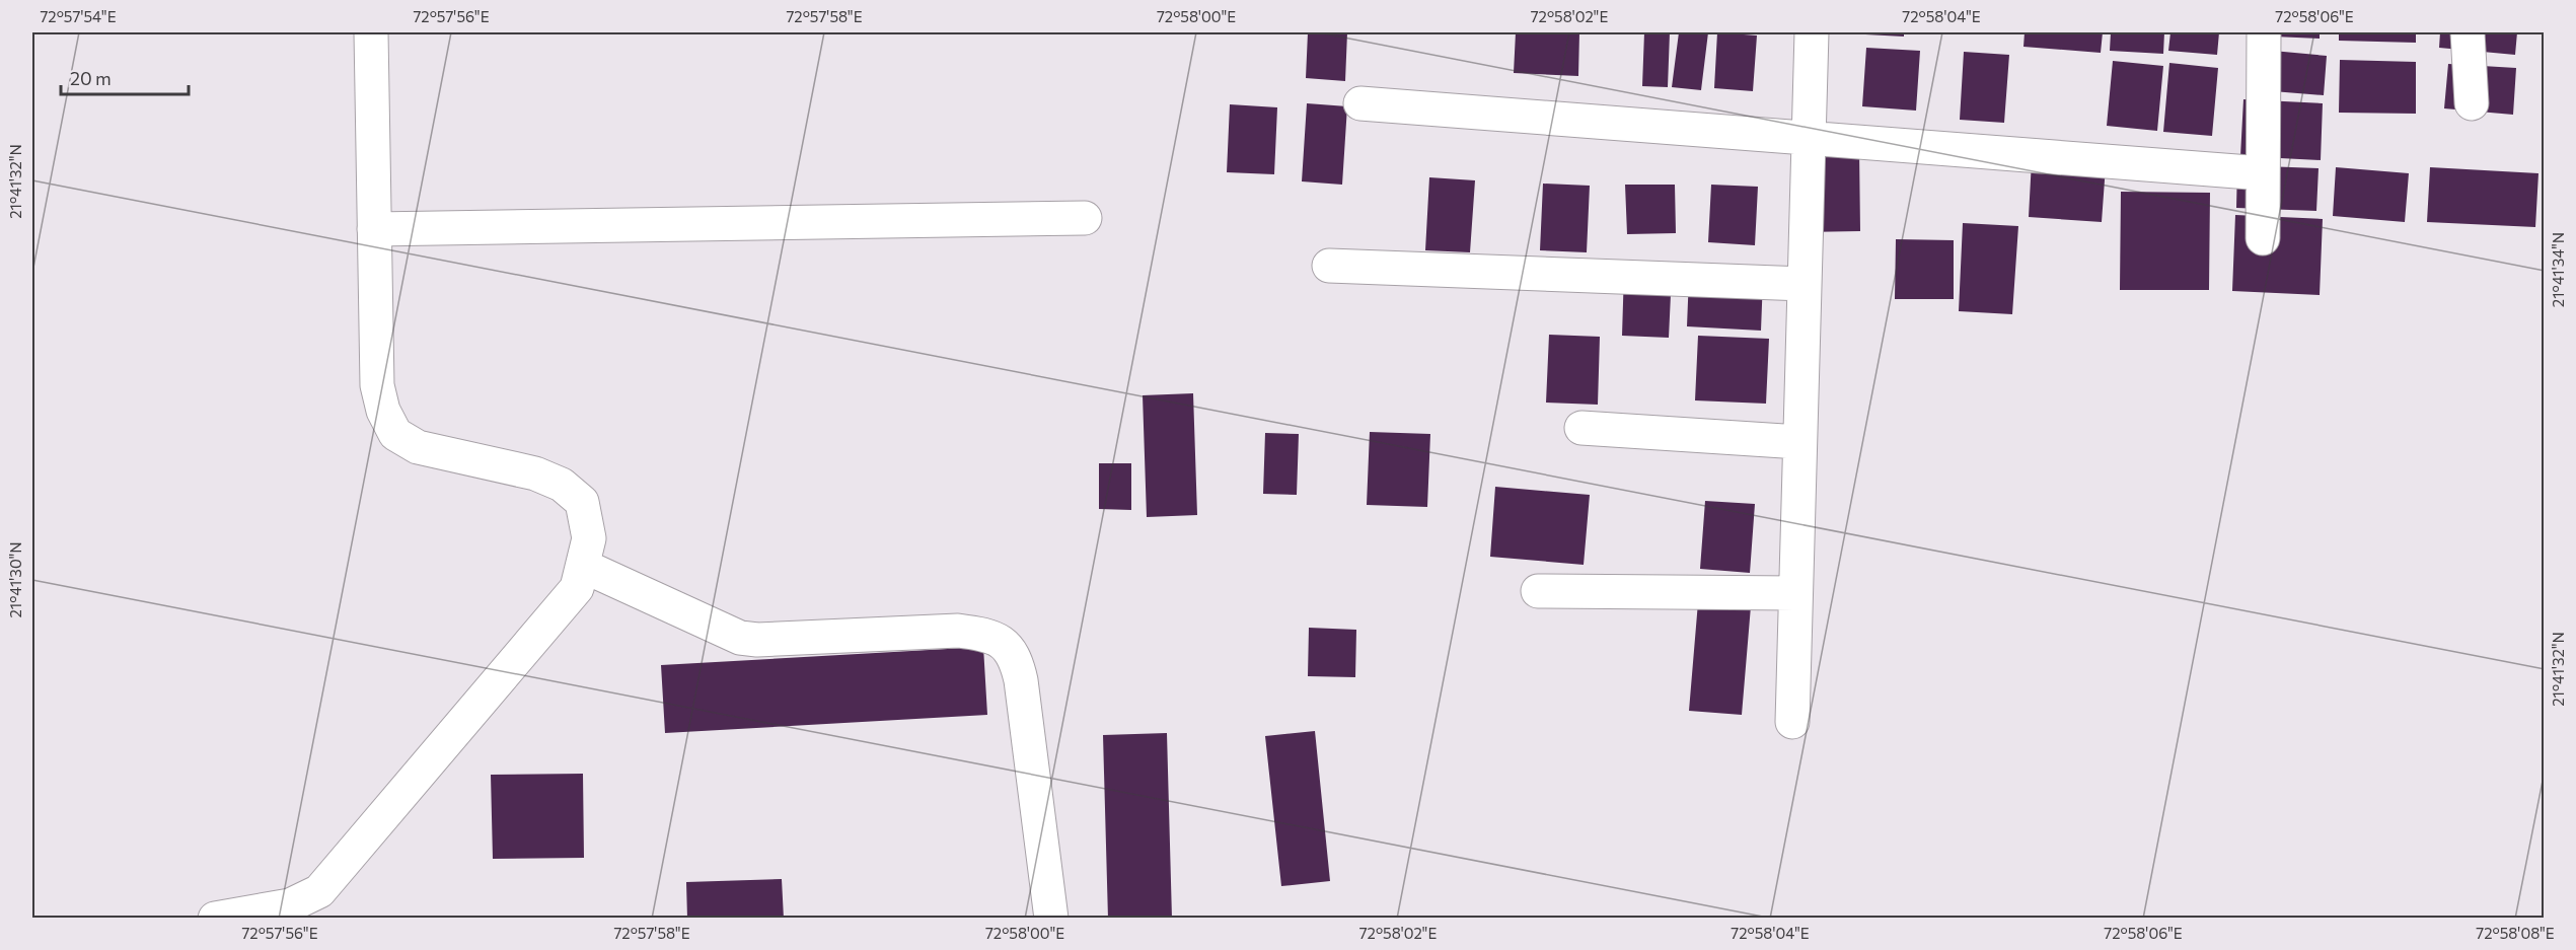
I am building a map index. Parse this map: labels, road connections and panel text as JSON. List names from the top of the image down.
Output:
{
  "scale_bar": "20 m",
  "coordinates": [
    "72°57'54\"E",
    "72°57'56\"E",
    "72°57'58\"E",
    "72°58'00\"E",
    "72°58'02\"E",
    "72°58'04\"E",
    "72°58'06\"E",
    "21°41'32\"N",
    "21°41'34\"N",
    "21°41'30\"N",
    "72°58'08\"E"
  ]
}
